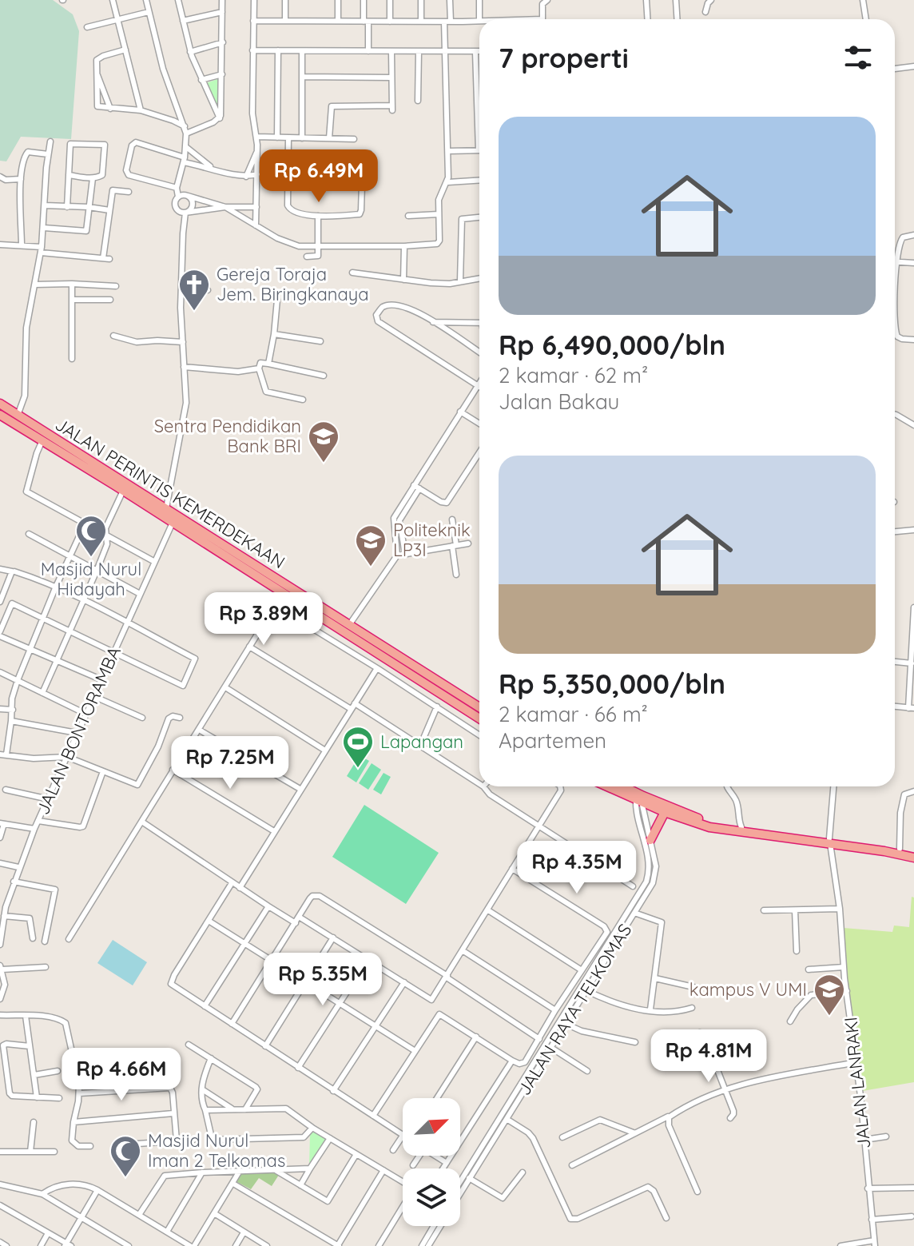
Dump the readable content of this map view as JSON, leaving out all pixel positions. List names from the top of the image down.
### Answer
{
  "streets": {
    "highway": ["JALAN PERINTIS KEMERDEKAAN"],
    "street": ["JALAN BONTORAMBA", "JALAN RAYA TELKOMAS", "JALAN LANRAKI"]
  },
  "crossings": [
    ["JALAN PERINTIS KEMERDEKAAN", "JALAN BONTORAMBA"]
  ],
  "places": {
    "church": ["Gereja Toraja Jem. Biringkanaya"],
    "school or university": ["Sentra Pendidikan Bank BRI", "Politeknik LP3I", "kampus V UMI"],
    "mosque": ["Masjid Nurul Hidayah", "Masjid Nurul Iman 2 Telkomas"],
    "sports": ["Lapangan"]
  },
  "north": "top right",
  "page": {
    "heading": "7 properti",
    "list": [
      {
        "name": "Rp 6,490,000/bln",
        "note": "2 kamar · 62 m² · Jalan Bakau"
      },
      {
        "name": "Rp 5,350,000/bln",
        "note": "2 kamar · 66 m² · Apartemen"
      }
    ],
    "price": [
      "Rp 6.49M",
      "Rp 3.89M",
      "Rp 7.25M",
      "Rp 4.35M",
      "Rp 5.35M",
      "Rp 4.81M",
      "Rp 4.66M"
    ]
  }
}
